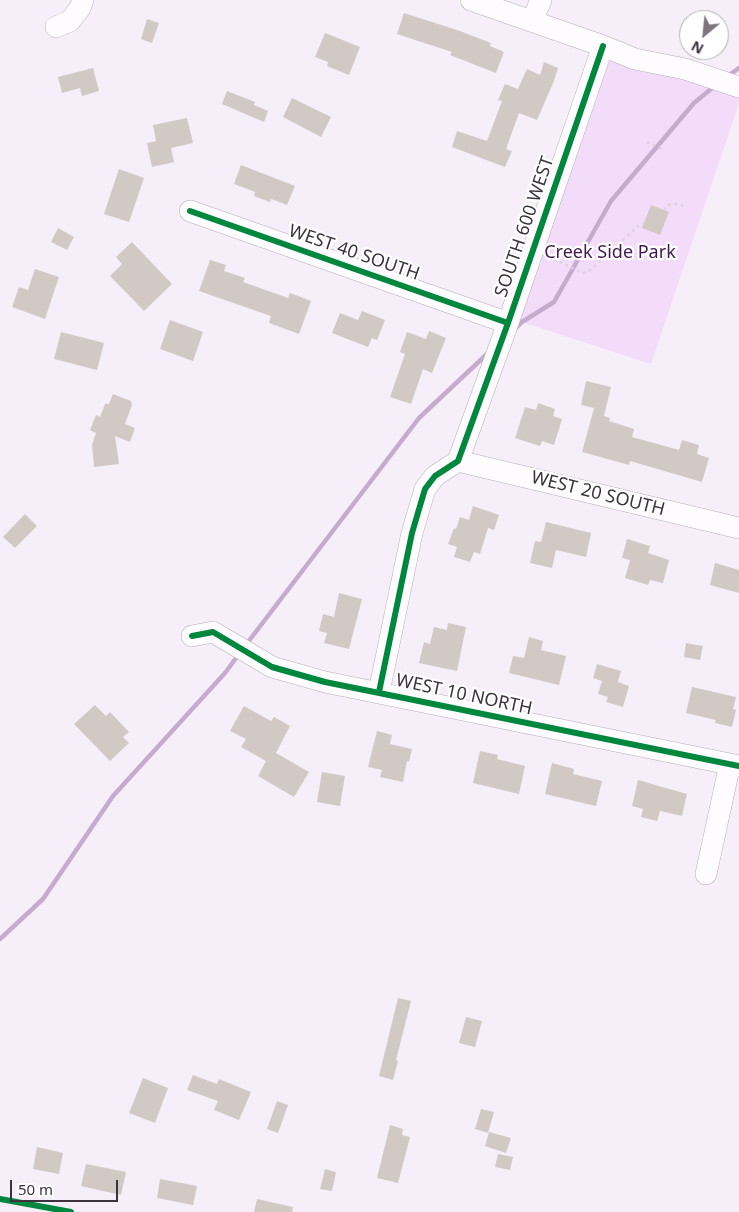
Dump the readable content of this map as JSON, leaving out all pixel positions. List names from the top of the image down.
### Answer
{
  "streets": {
    "street": [
      "SOUTH 600 WEST",
      "WEST 40 SOUTH",
      "WEST 20 SOUTH",
      "WEST 10 NORTH"
    ]
  },
  "crossings": [
    ["SOUTH 600 WEST", "WEST 40 SOUTH"],
    ["SOUTH 600 WEST", "WEST 20 SOUTH"]
  ],
  "parks": ["Creek Side Park"],
  "scale_bar": "50 m",
  "north": "bottom left"
}
